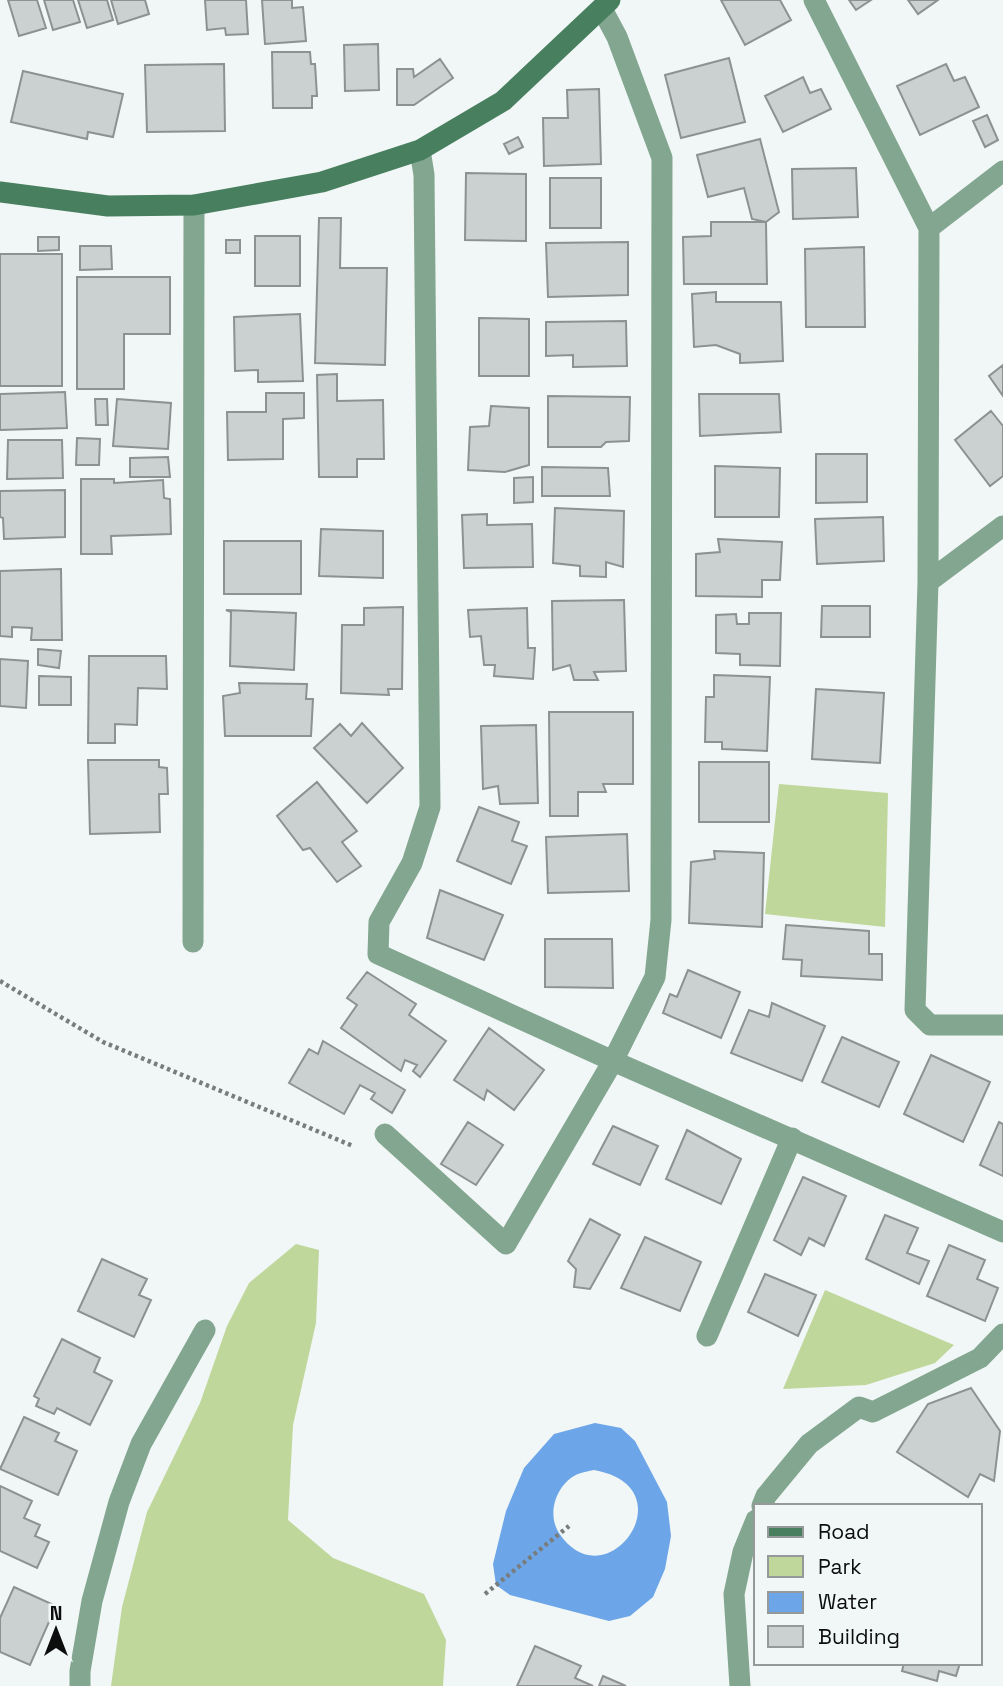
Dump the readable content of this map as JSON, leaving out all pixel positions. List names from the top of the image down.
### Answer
{
  "legend": [
    "Road",
    "Park",
    "Water",
    "Building"
  ],
  "north": "top"
}
